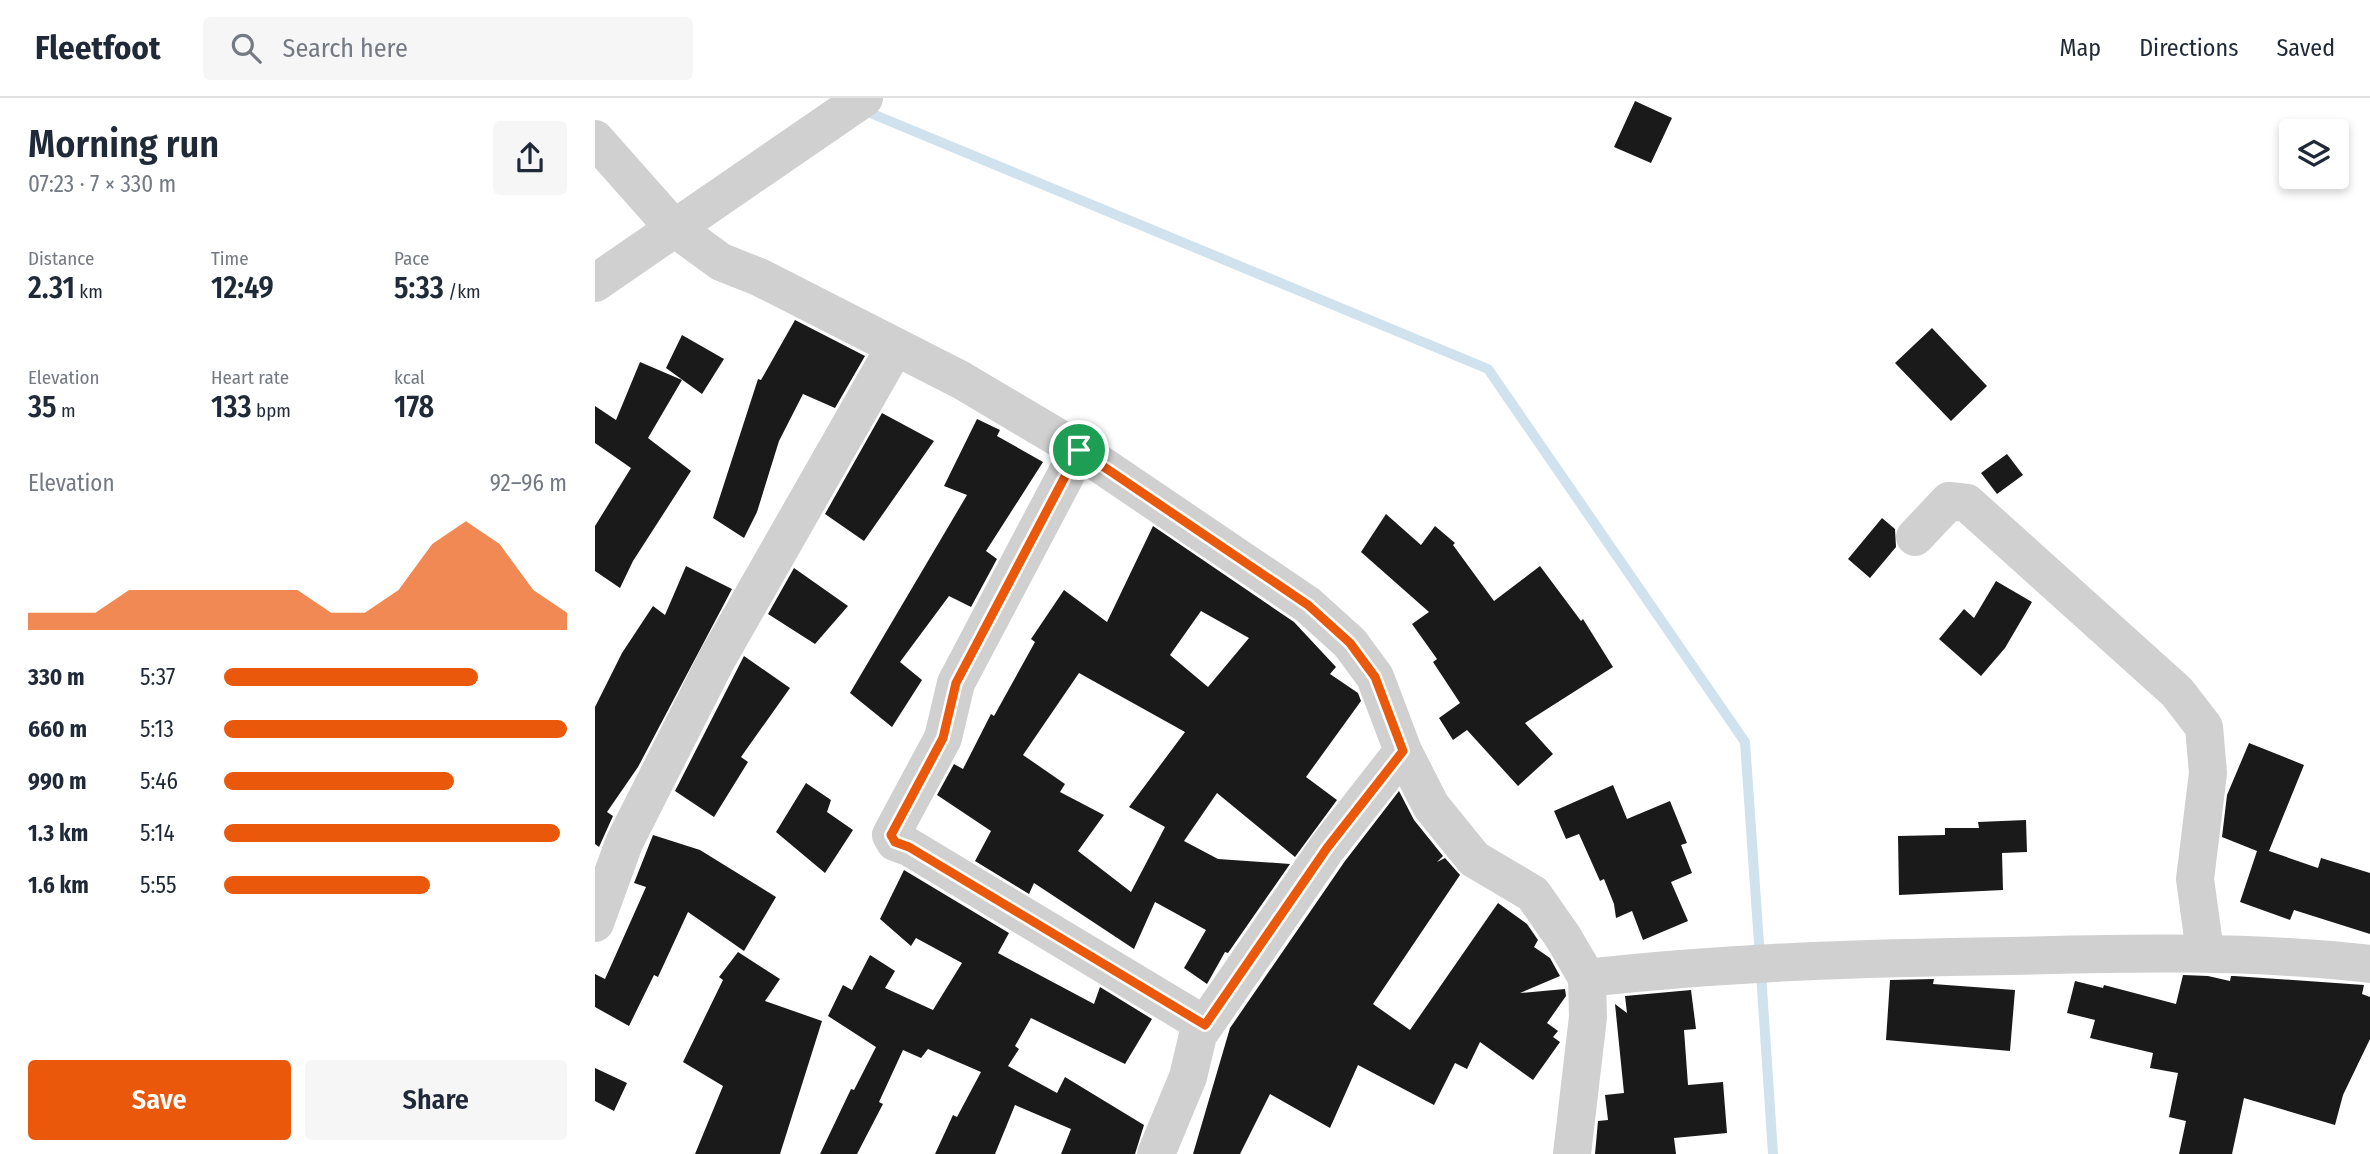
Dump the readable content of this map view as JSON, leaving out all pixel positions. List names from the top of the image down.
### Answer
{
  "page": {
    "header": "Fleetfoot",
    "search": "Search here",
    "nav": ["Map", "Directions", "Saved"],
    "heading": ["Morning run", "07:23 · 7 × 330 m"],
    "stats": [
      ["Distance", "2.31 km"],
      ["Time", "12:49"],
      ["Pace", "5:33 /km"],
      ["Elevation", "35 m"],
      ["Heart rate", "133 bpm"],
      ["kcal", "178"]
    ],
    "chart": ["Elevation", "92–96 m"],
    "list": [
      {
        "name": "330 m",
        "note": "5:37"
      },
      {
        "name": "660 m",
        "note": "5:13"
      },
      {
        "name": "990 m",
        "note": "5:46"
      },
      {
        "name": "1.3 km",
        "note": "5:14"
      },
      {
        "name": "1.6 km",
        "note": "5:55"
      }
    ],
    "buttons": ["Save", "Share"]
  }
}
